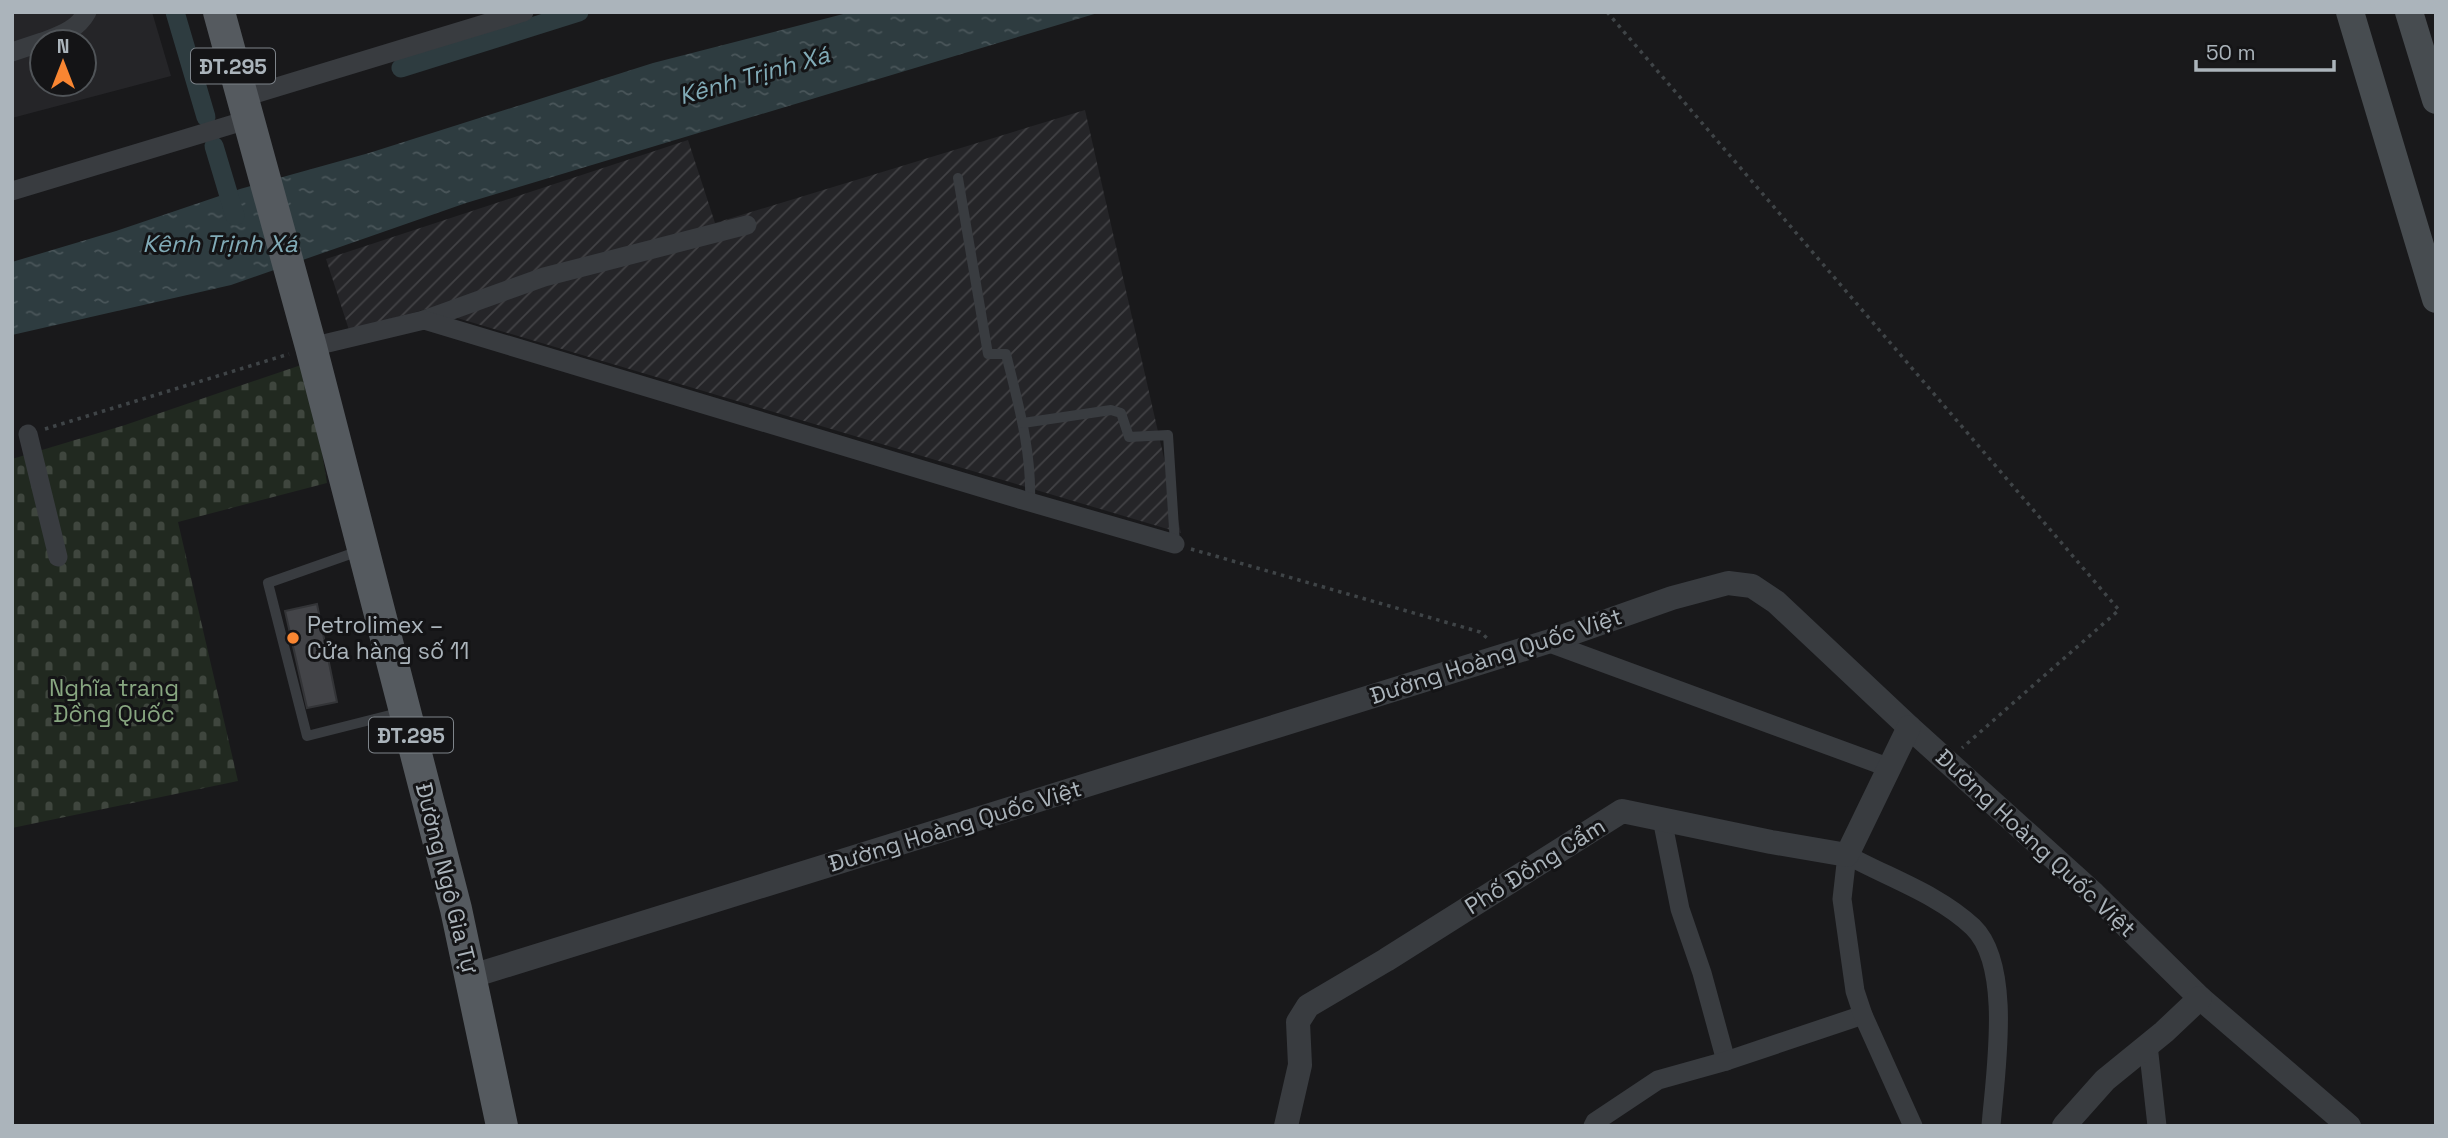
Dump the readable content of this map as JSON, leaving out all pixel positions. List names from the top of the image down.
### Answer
{
  "streets": {
    "main road": ["ĐT.295", "Đường Ngô Gia Tự"],
    "street": ["Đường Hoàng Quốc Việt", "Phố Đồng Cẩm"]
  },
  "crossings": [
    ["ĐT.295", "Đường Ngô Gia Tự"],
    ["Đường Hoàng Quốc Việt", "Đường Ngô Gia Tự"]
  ],
  "water": ["Kênh Trịnh Xá"],
  "parks": ["Nghĩa trang Đồng Quốc"],
  "places": ["Petrolimex – Cửa hàng số 11"],
  "scale_bar": "50 m",
  "north": "top"
}
